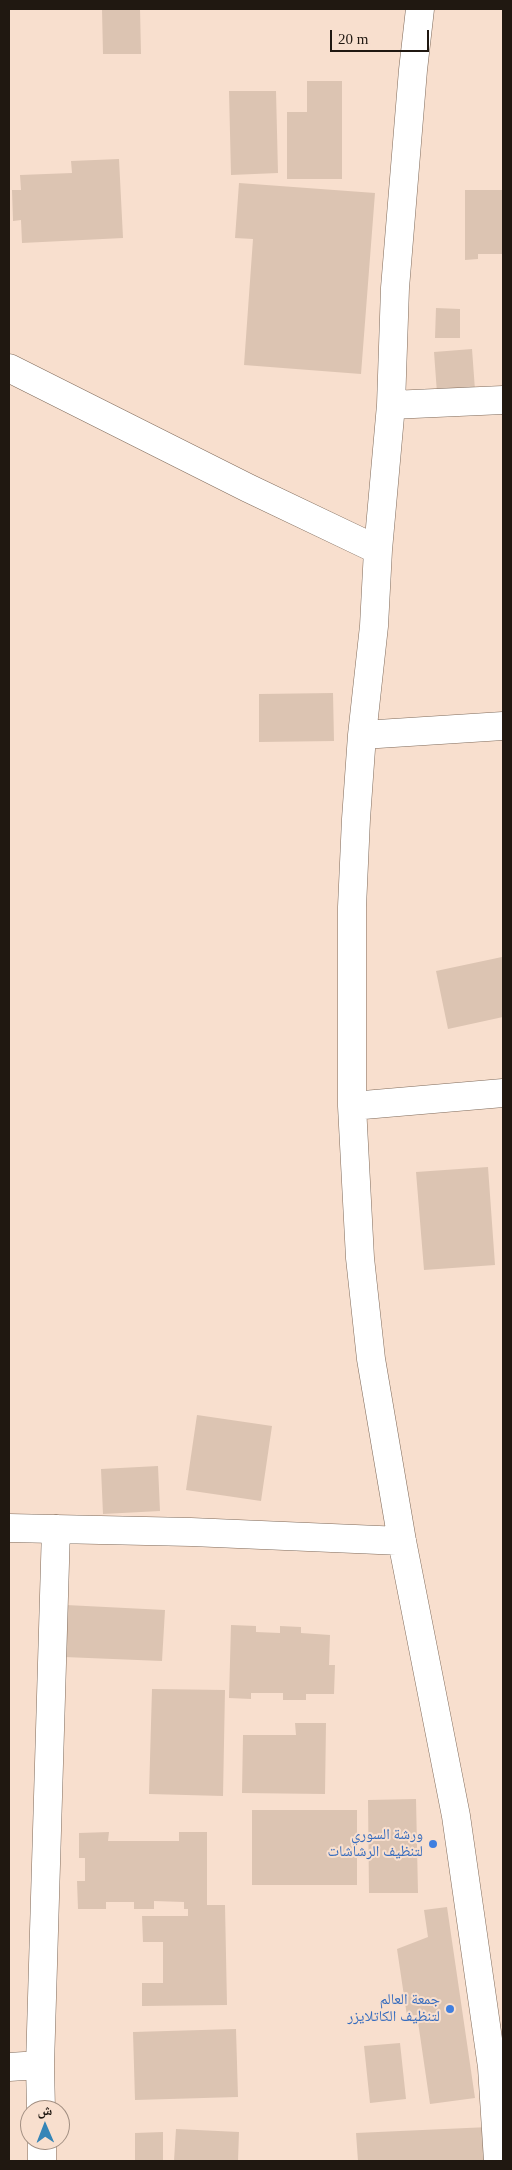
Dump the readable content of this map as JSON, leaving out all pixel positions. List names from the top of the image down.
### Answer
{
  "places": ["ورشة السوري لتنظيف الرشاشات", "جمعة العالم لتنظيف الكاتلايزر"],
  "scale_bar": "20 m",
  "north": "top"
}
